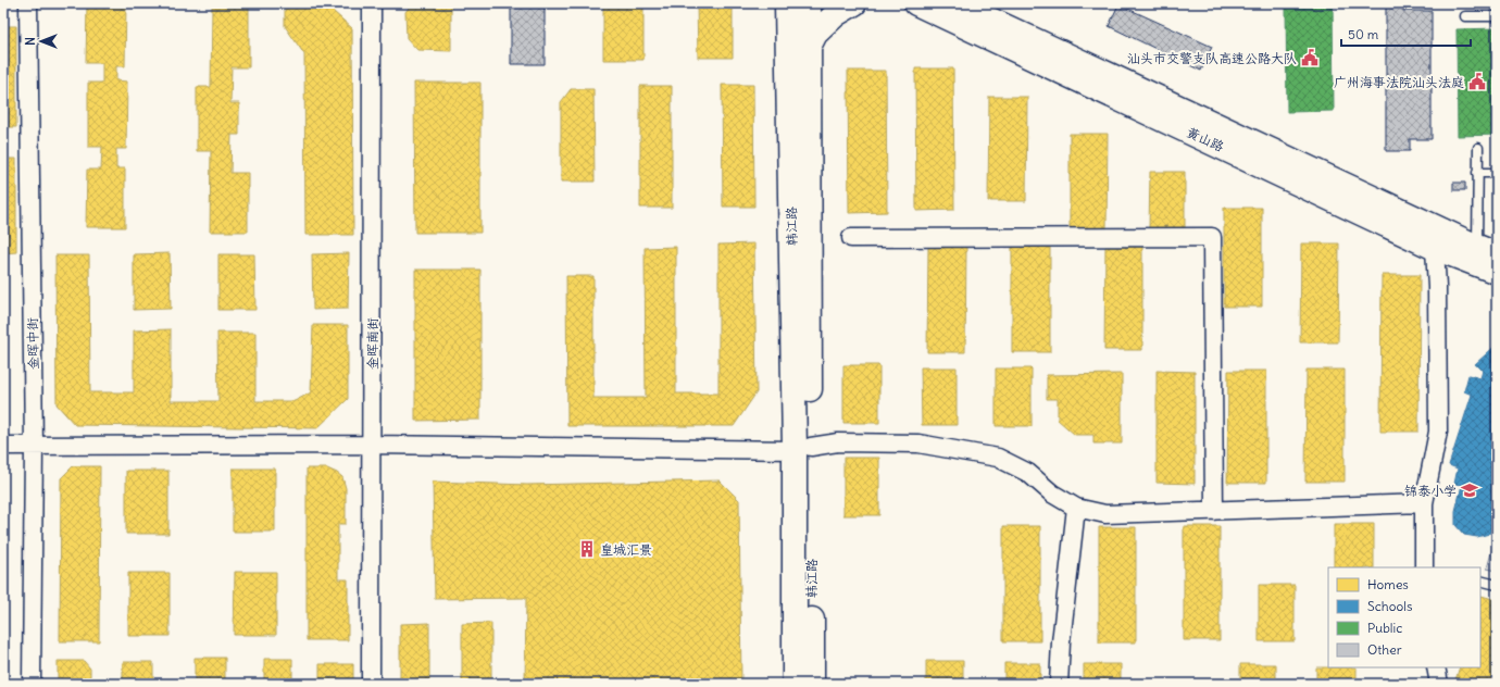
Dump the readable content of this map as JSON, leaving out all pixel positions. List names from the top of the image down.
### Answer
{
  "streets": {
    "street": [
      "黄山路",
      "韩江路",
      "金晖中街",
      "金晖南街"
    ]
  },
  "places": {
    "public building": ["汕头市交警支队高速公路大队", "广州海事法院汕头法庭"],
    "school or university": ["锦泰小学"],
    "building": ["皇城汇景"]
  },
  "legend": [
    "Homes",
    "Schools",
    "Public",
    "Other"
  ],
  "scale_bar": "50 m",
  "north": "left"
}
